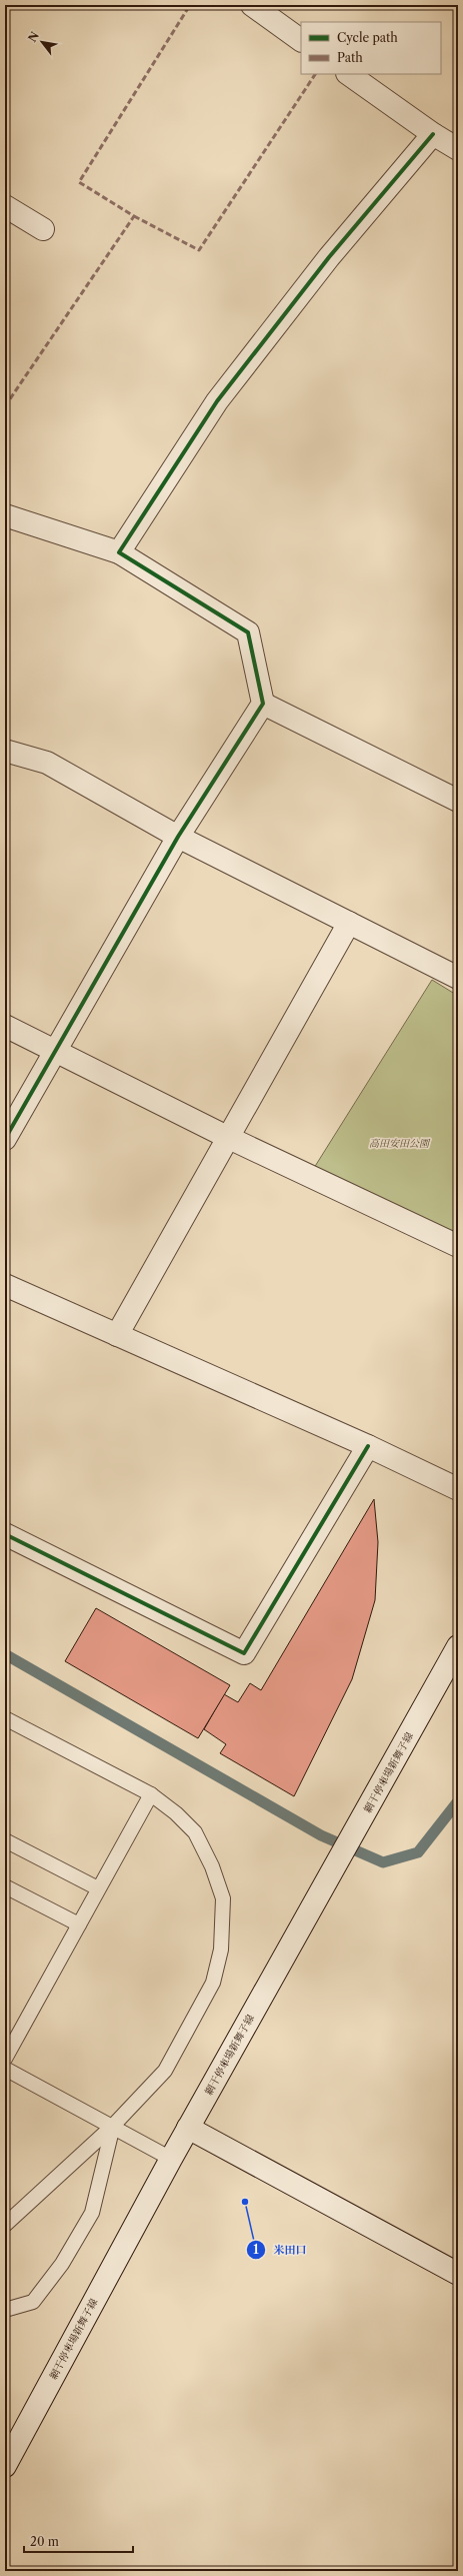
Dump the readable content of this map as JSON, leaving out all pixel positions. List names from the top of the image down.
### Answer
{
  "streets": {
    "street": ["網干停車場新舞子線"]
  },
  "parks": ["高田安田公園"],
  "places": ["米田口"],
  "legend": ["Cycle path", "Path"],
  "scale_bar": "20 m",
  "north": "top left"
}
